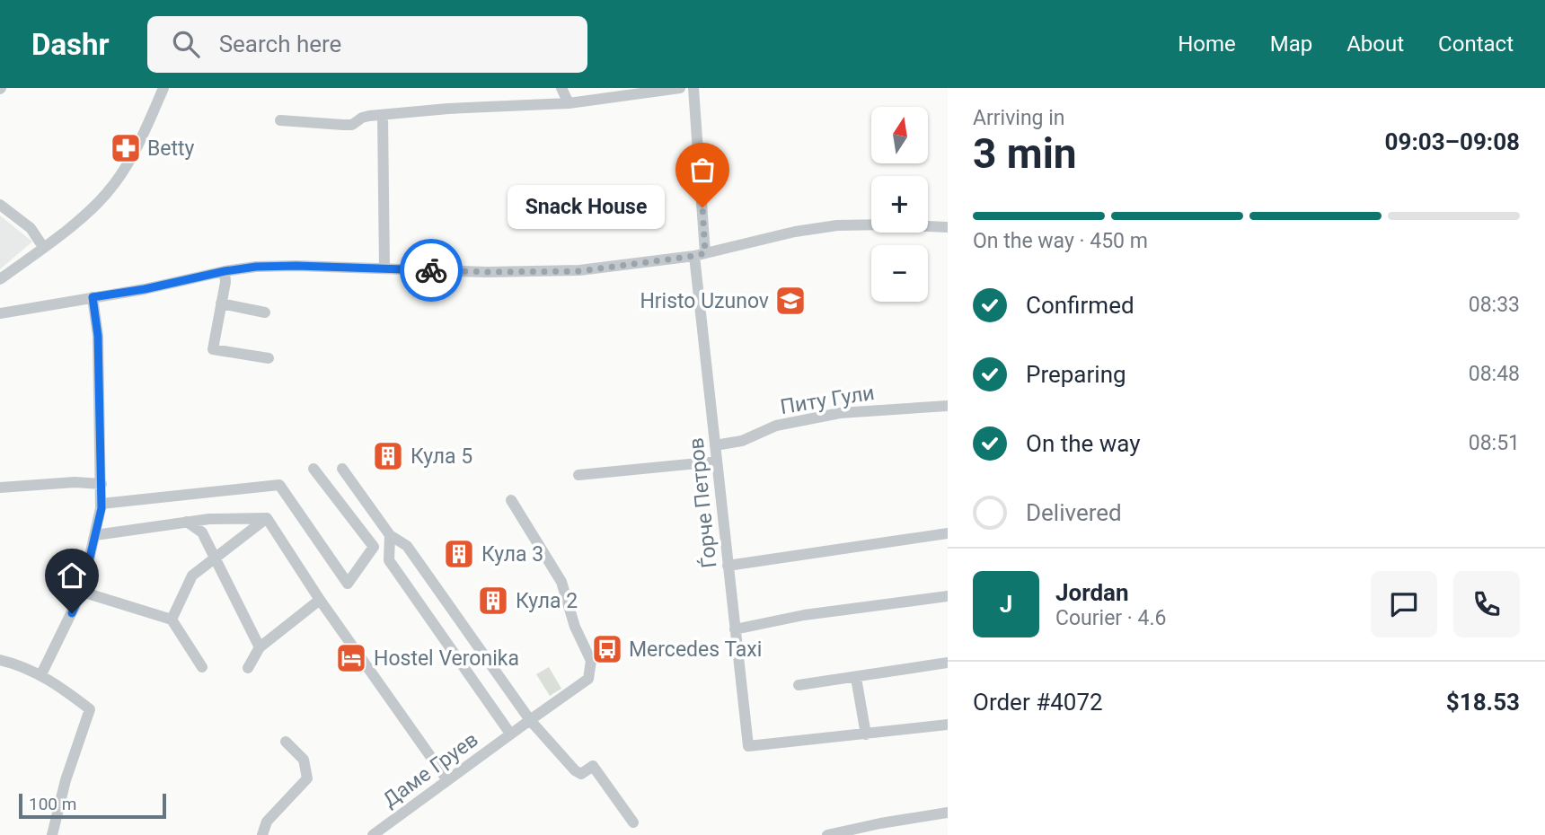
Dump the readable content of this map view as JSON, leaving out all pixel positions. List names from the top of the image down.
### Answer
{
  "streets": {
    "street": ["Питу Гули", "Ѓорче Петров", "Даме Груев"]
  },
  "crossings": [
    ["Питу Гули", "Ѓорче Петров"]
  ],
  "places": {
    "pharmacy": ["Betty"],
    "other": ["Snack House"],
    "school or university": ["Hristo Uzunov"],
    "building": ["Кула 5", "Кула 3", "Кула 2"],
    "bus stop": ["Mercedes Taxi"],
    "hotel": ["Hostel Veronika"]
  },
  "scale_bar": "100 m",
  "north": "top",
  "page": {
    "header": "Dashr",
    "search": "Search here",
    "nav": [
      "Home",
      "Map",
      "About",
      "Contact"
    ],
    "heading": ["3 min", "Arriving in", "09:03–09:08"],
    "panel": [
      "Jordan",
      "Courier · 4.6",
      "Order #4072",
      "$18.53"
    ],
    "map_buttons": ["+", "−"],
    "bubble": "Snack House",
    "bar": "On the way · 450 m",
    "list": [
      ["Confirmed", "08:33"],
      ["Preparing", "08:48"],
      ["On the way", "08:51"],
      "Delivered"
    ],
    "round": "J",
    "scale": "100 m"
  }
}
